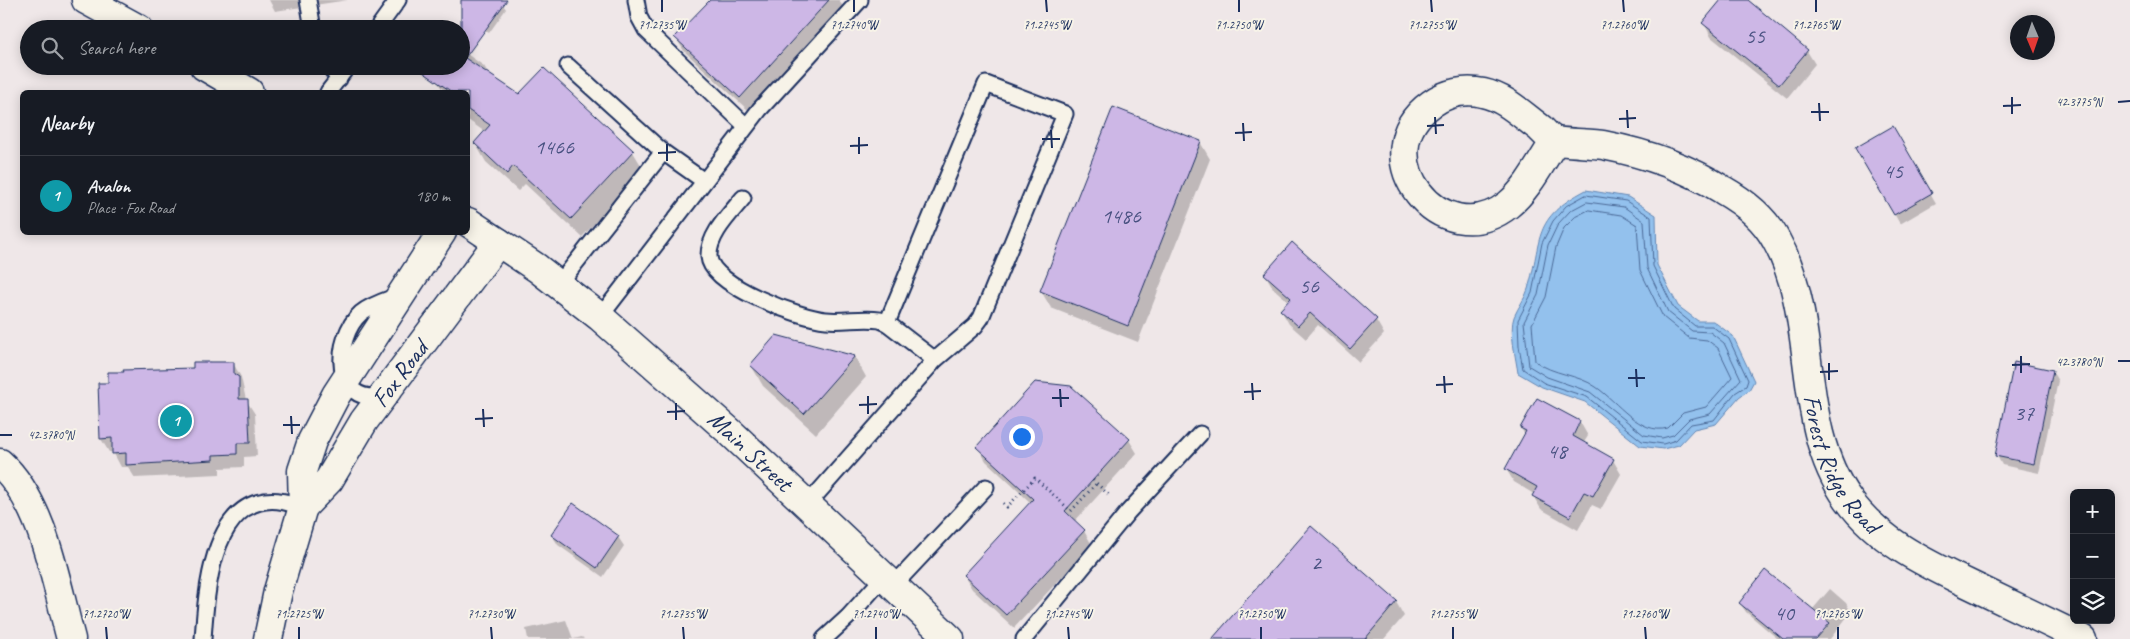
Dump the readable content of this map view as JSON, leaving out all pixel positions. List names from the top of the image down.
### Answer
{
  "streets": {
    "street": ["Fox Road", "Main Street", "Forest Ridge Road"]
  },
  "crossings": [
    ["Fox Road", "Main Street"]
  ],
  "house_numbers": [
    "55",
    "1466",
    "45",
    "1486",
    "56",
    "37",
    "48",
    "2",
    "40"
  ],
  "north": "bottom",
  "page": {
    "search": "Search here",
    "heading": "Nearby",
    "list": [
      {
        "mark": "1",
        "name": "Avalon",
        "note": "Place · Fox Road",
        "value": "180 m"
      }
    ],
    "pins": "1",
    "map_buttons": ["+", "−"]
  },
  "coordinates": [
    "71.2735°W",
    "71.2740°W",
    "71.2745°W",
    "71.2750°W",
    "71.2755°W",
    "71.2760°W",
    "71.2765°W",
    "42.3775°N",
    "42.3780°N",
    "71.2720°W",
    "71.2725°W",
    "71.2730°W"
  ]
}
